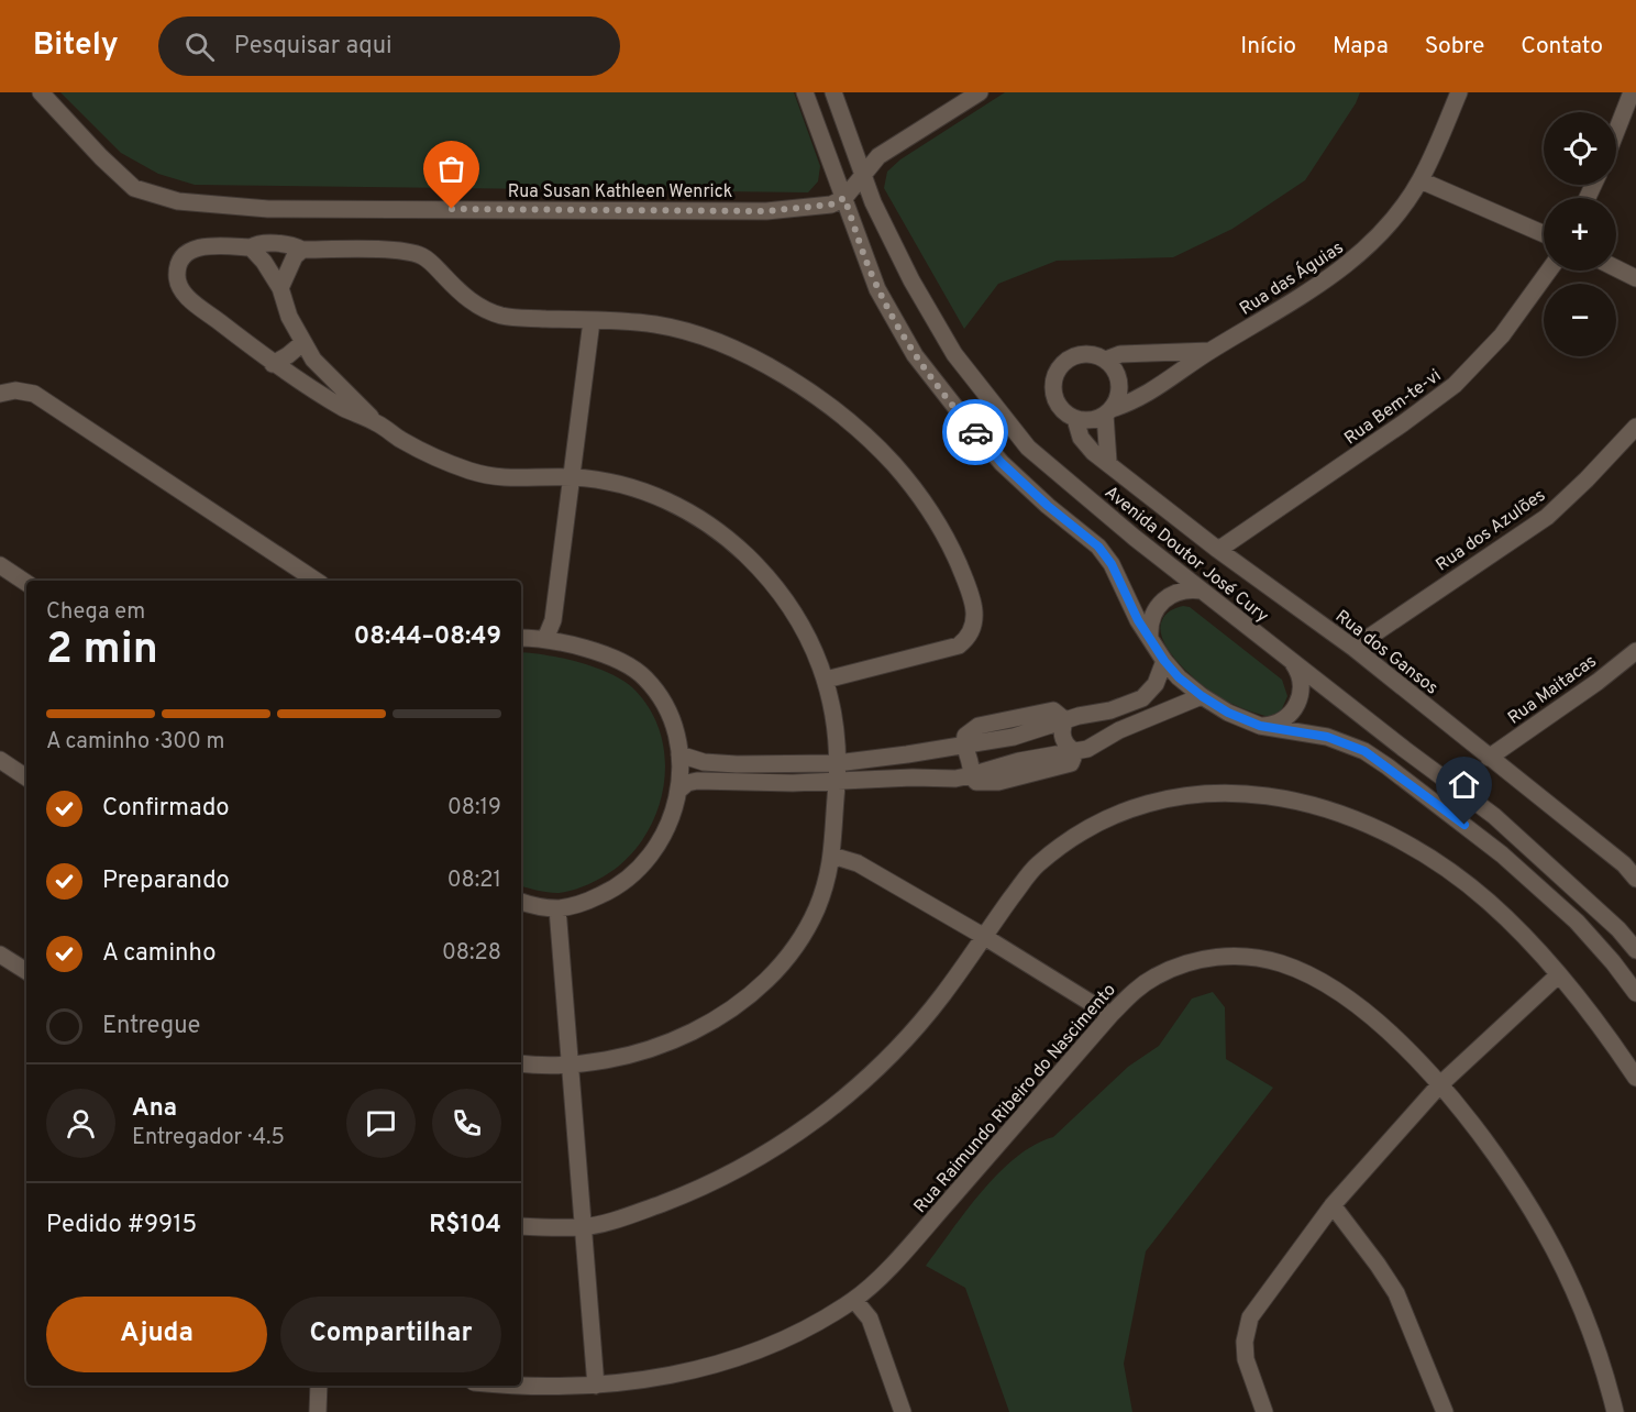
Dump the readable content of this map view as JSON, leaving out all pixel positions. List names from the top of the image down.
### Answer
{
  "streets": {
    "street": [
      "Rua Susan Kathleen Wenrick",
      "Rua das Águias",
      "Rua Bem-te-vi",
      "Rua dos Azulões",
      "Avenida Doutor José Cury",
      "Rua dos Gansos",
      "Rua Maitacas",
      "Rua Raimundo Ribeiro do Nascimento"
    ]
  },
  "crossings": [
    ["Rua das Águias", "Rua dos Gansos"],
    ["Rua Bem-te-vi", "Rua dos Gansos"],
    ["Rua dos Azulões", "Rua dos Gansos"],
    ["Rua dos Gansos", "Rua Maitacas"]
  ],
  "page": {
    "header": "Bitely",
    "search": "Pesquisar aqui",
    "nav": [
      "Início",
      "Mapa",
      "Sobre",
      "Contato"
    ],
    "map_buttons": ["+", "−"],
    "heading": ["2 min", "Chega em", "08:44–08:49"],
    "panel": [
      "Ana",
      "Entregador · 4.5",
      "Pedido #9915",
      "R$104"
    ],
    "bar": "A caminho · 300 m",
    "list": [
      ["Confirmado", "08:19"],
      ["Preparando", "08:21"],
      ["A caminho", "08:28"],
      "Entregue"
    ],
    "buttons": ["Ajuda", "Compartilhar"]
  }
}
